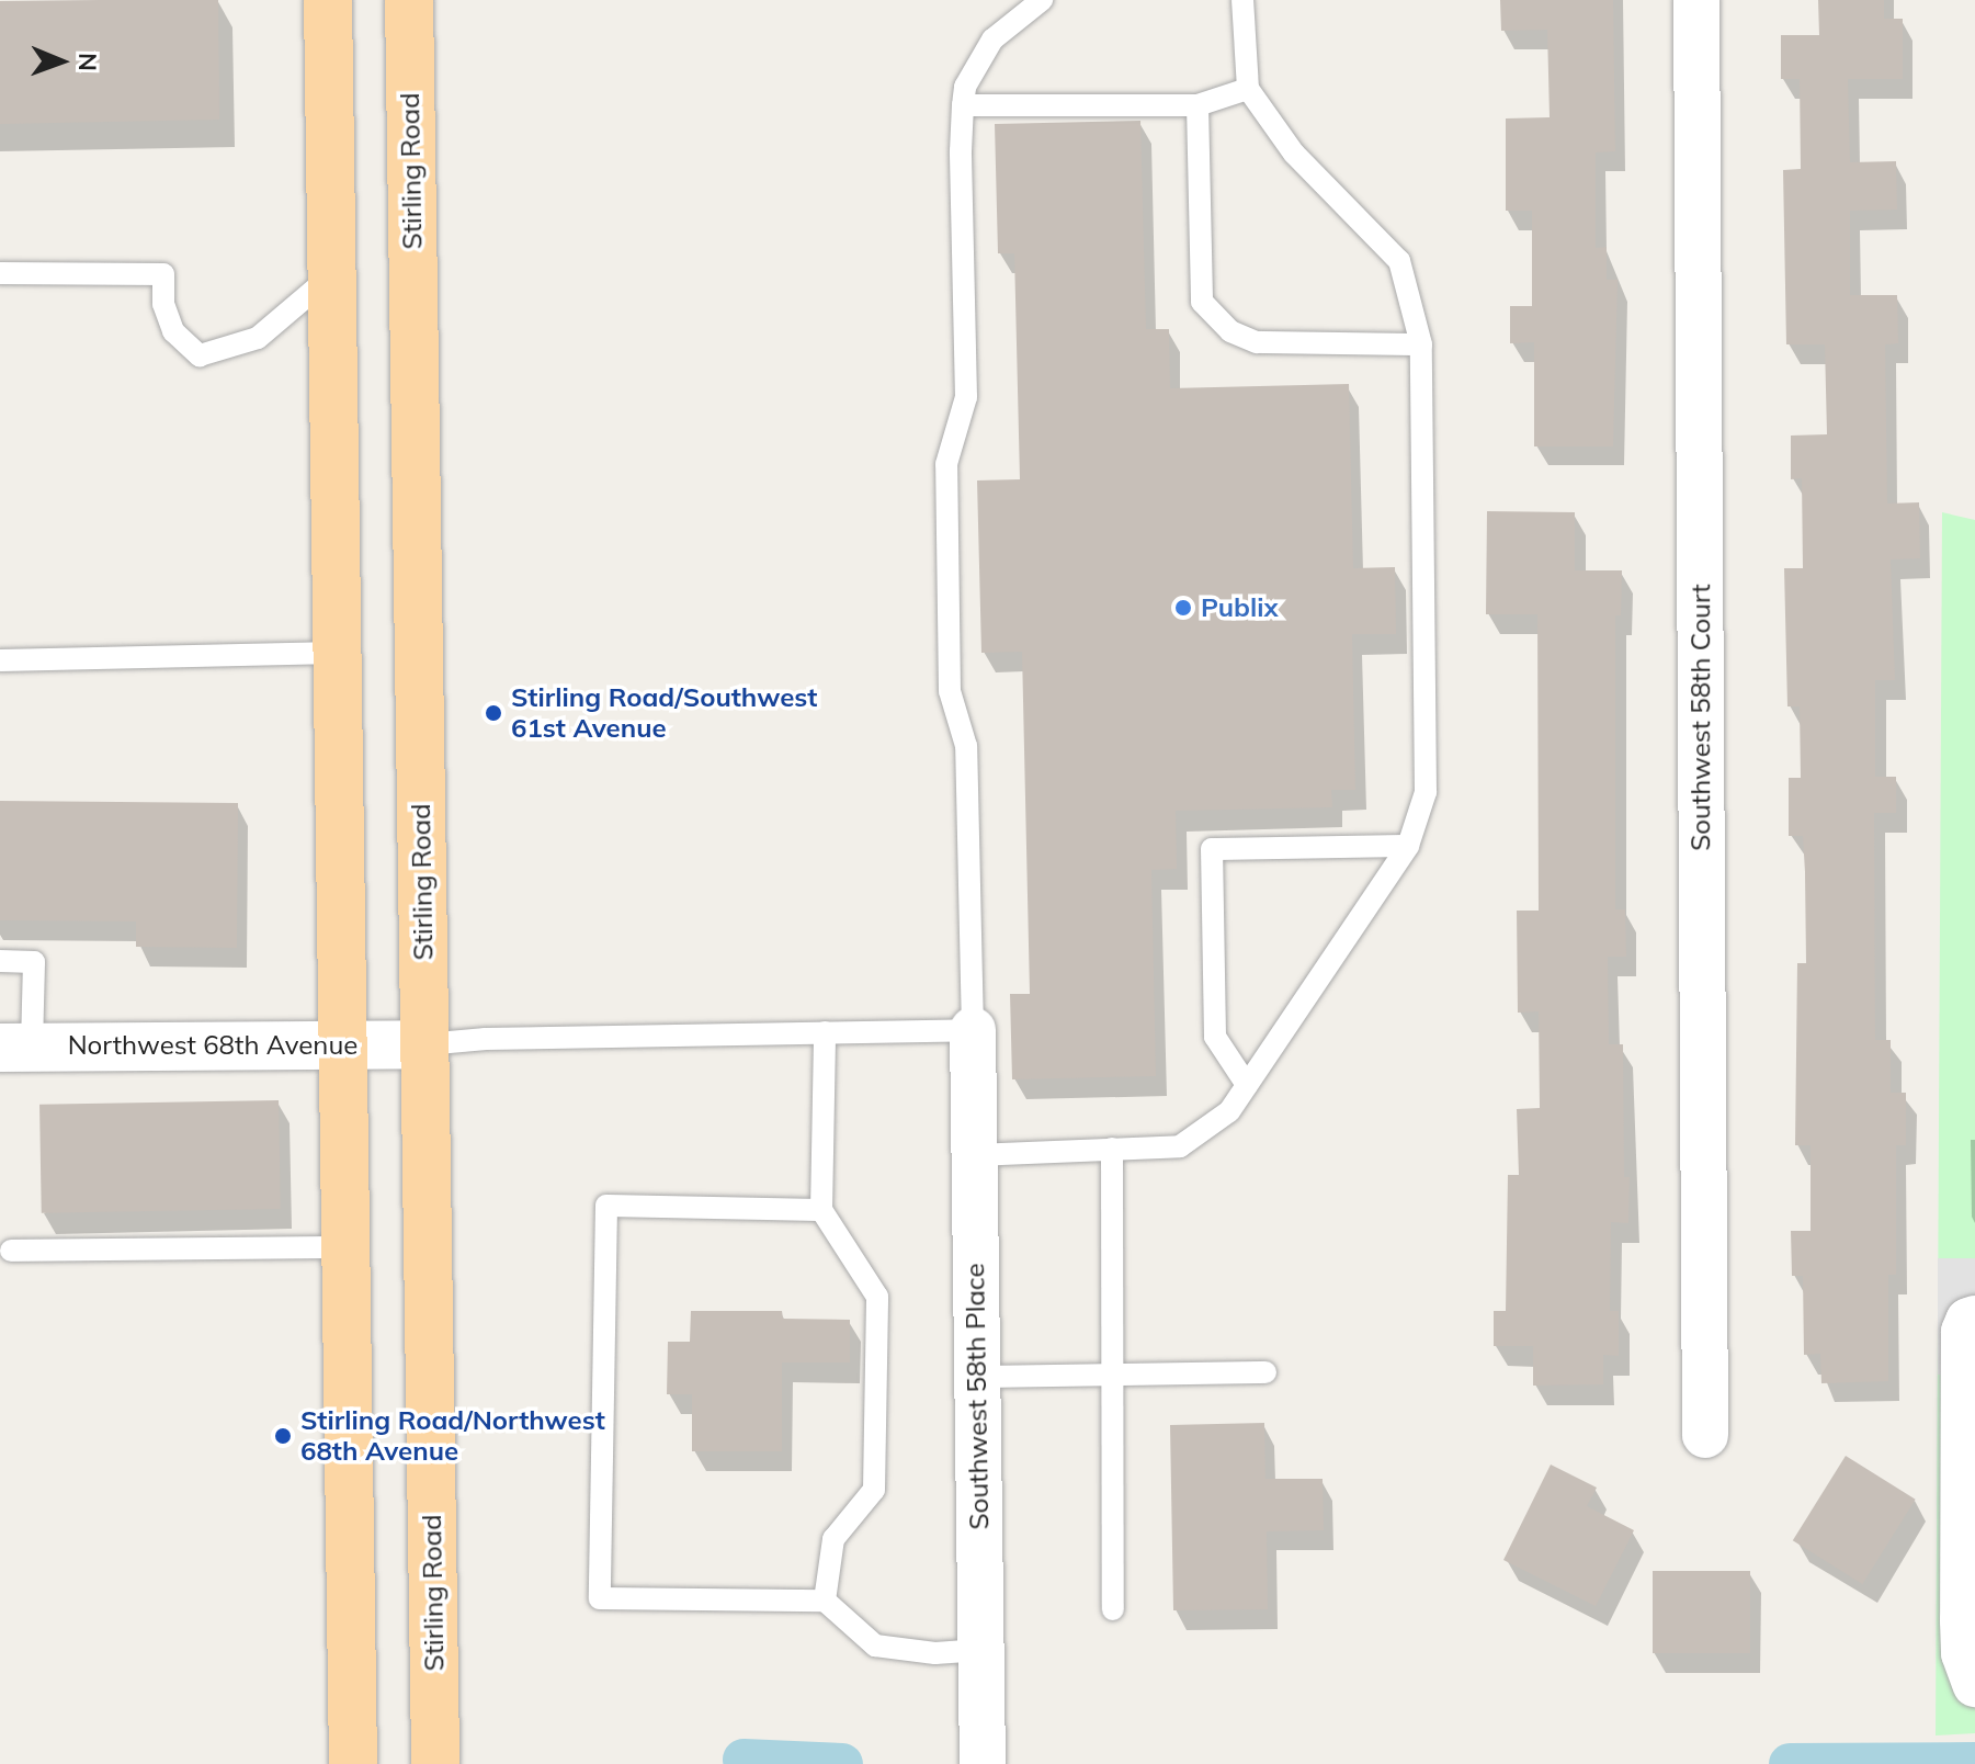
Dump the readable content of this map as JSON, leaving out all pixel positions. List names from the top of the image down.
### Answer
{
  "streets": {
    "main road": ["Stirling Road"],
    "street": ["Southwest 58th Court", "Northwest 68th Avenue", "Southwest 58th Place"]
  },
  "crossings": [
    ["Stirling Road", "Northwest 68th Avenue"]
  ],
  "places": ["Publix", "Stirling Road/Southwest 61st Avenue", "Stirling Road/Northwest 68th Avenue"],
  "north": "right"
}
